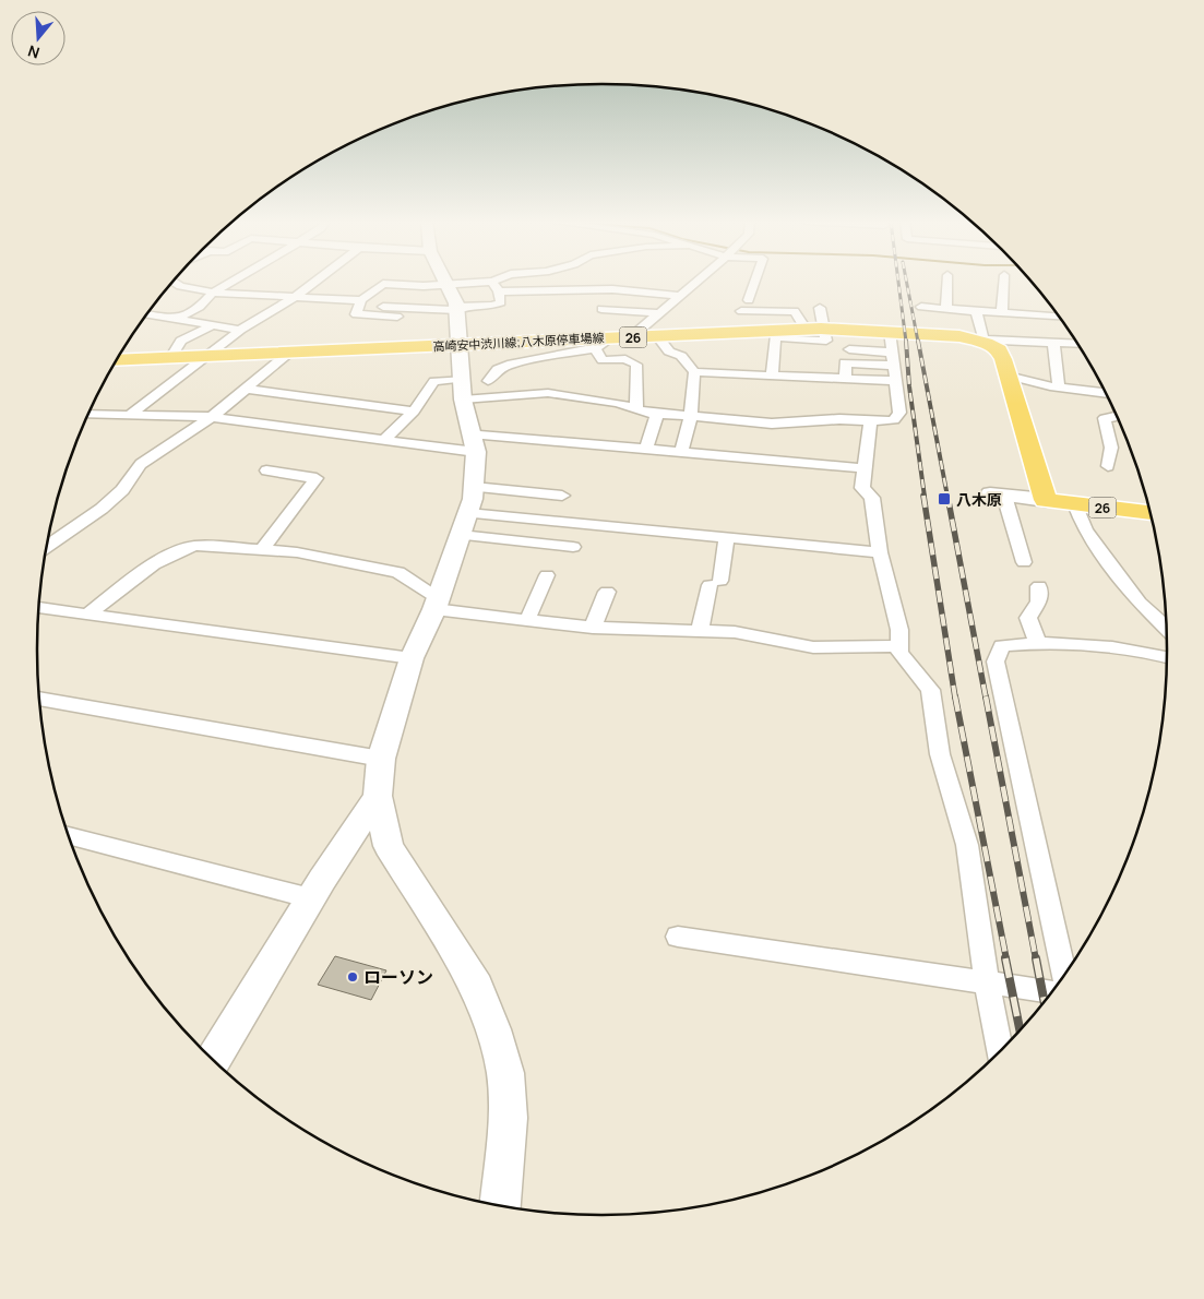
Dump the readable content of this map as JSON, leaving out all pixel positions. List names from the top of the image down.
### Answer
{
  "streets": {
    "main road": ["26", "高崎安中渋川線;八木原停車場線"]
  },
  "crossings": [
    ["26", "高崎安中渋川線;八木原停車場線"]
  ],
  "places": {
    "transit": ["八木原"],
    "other": ["ローソン"]
  },
  "north": "bottom"
}
